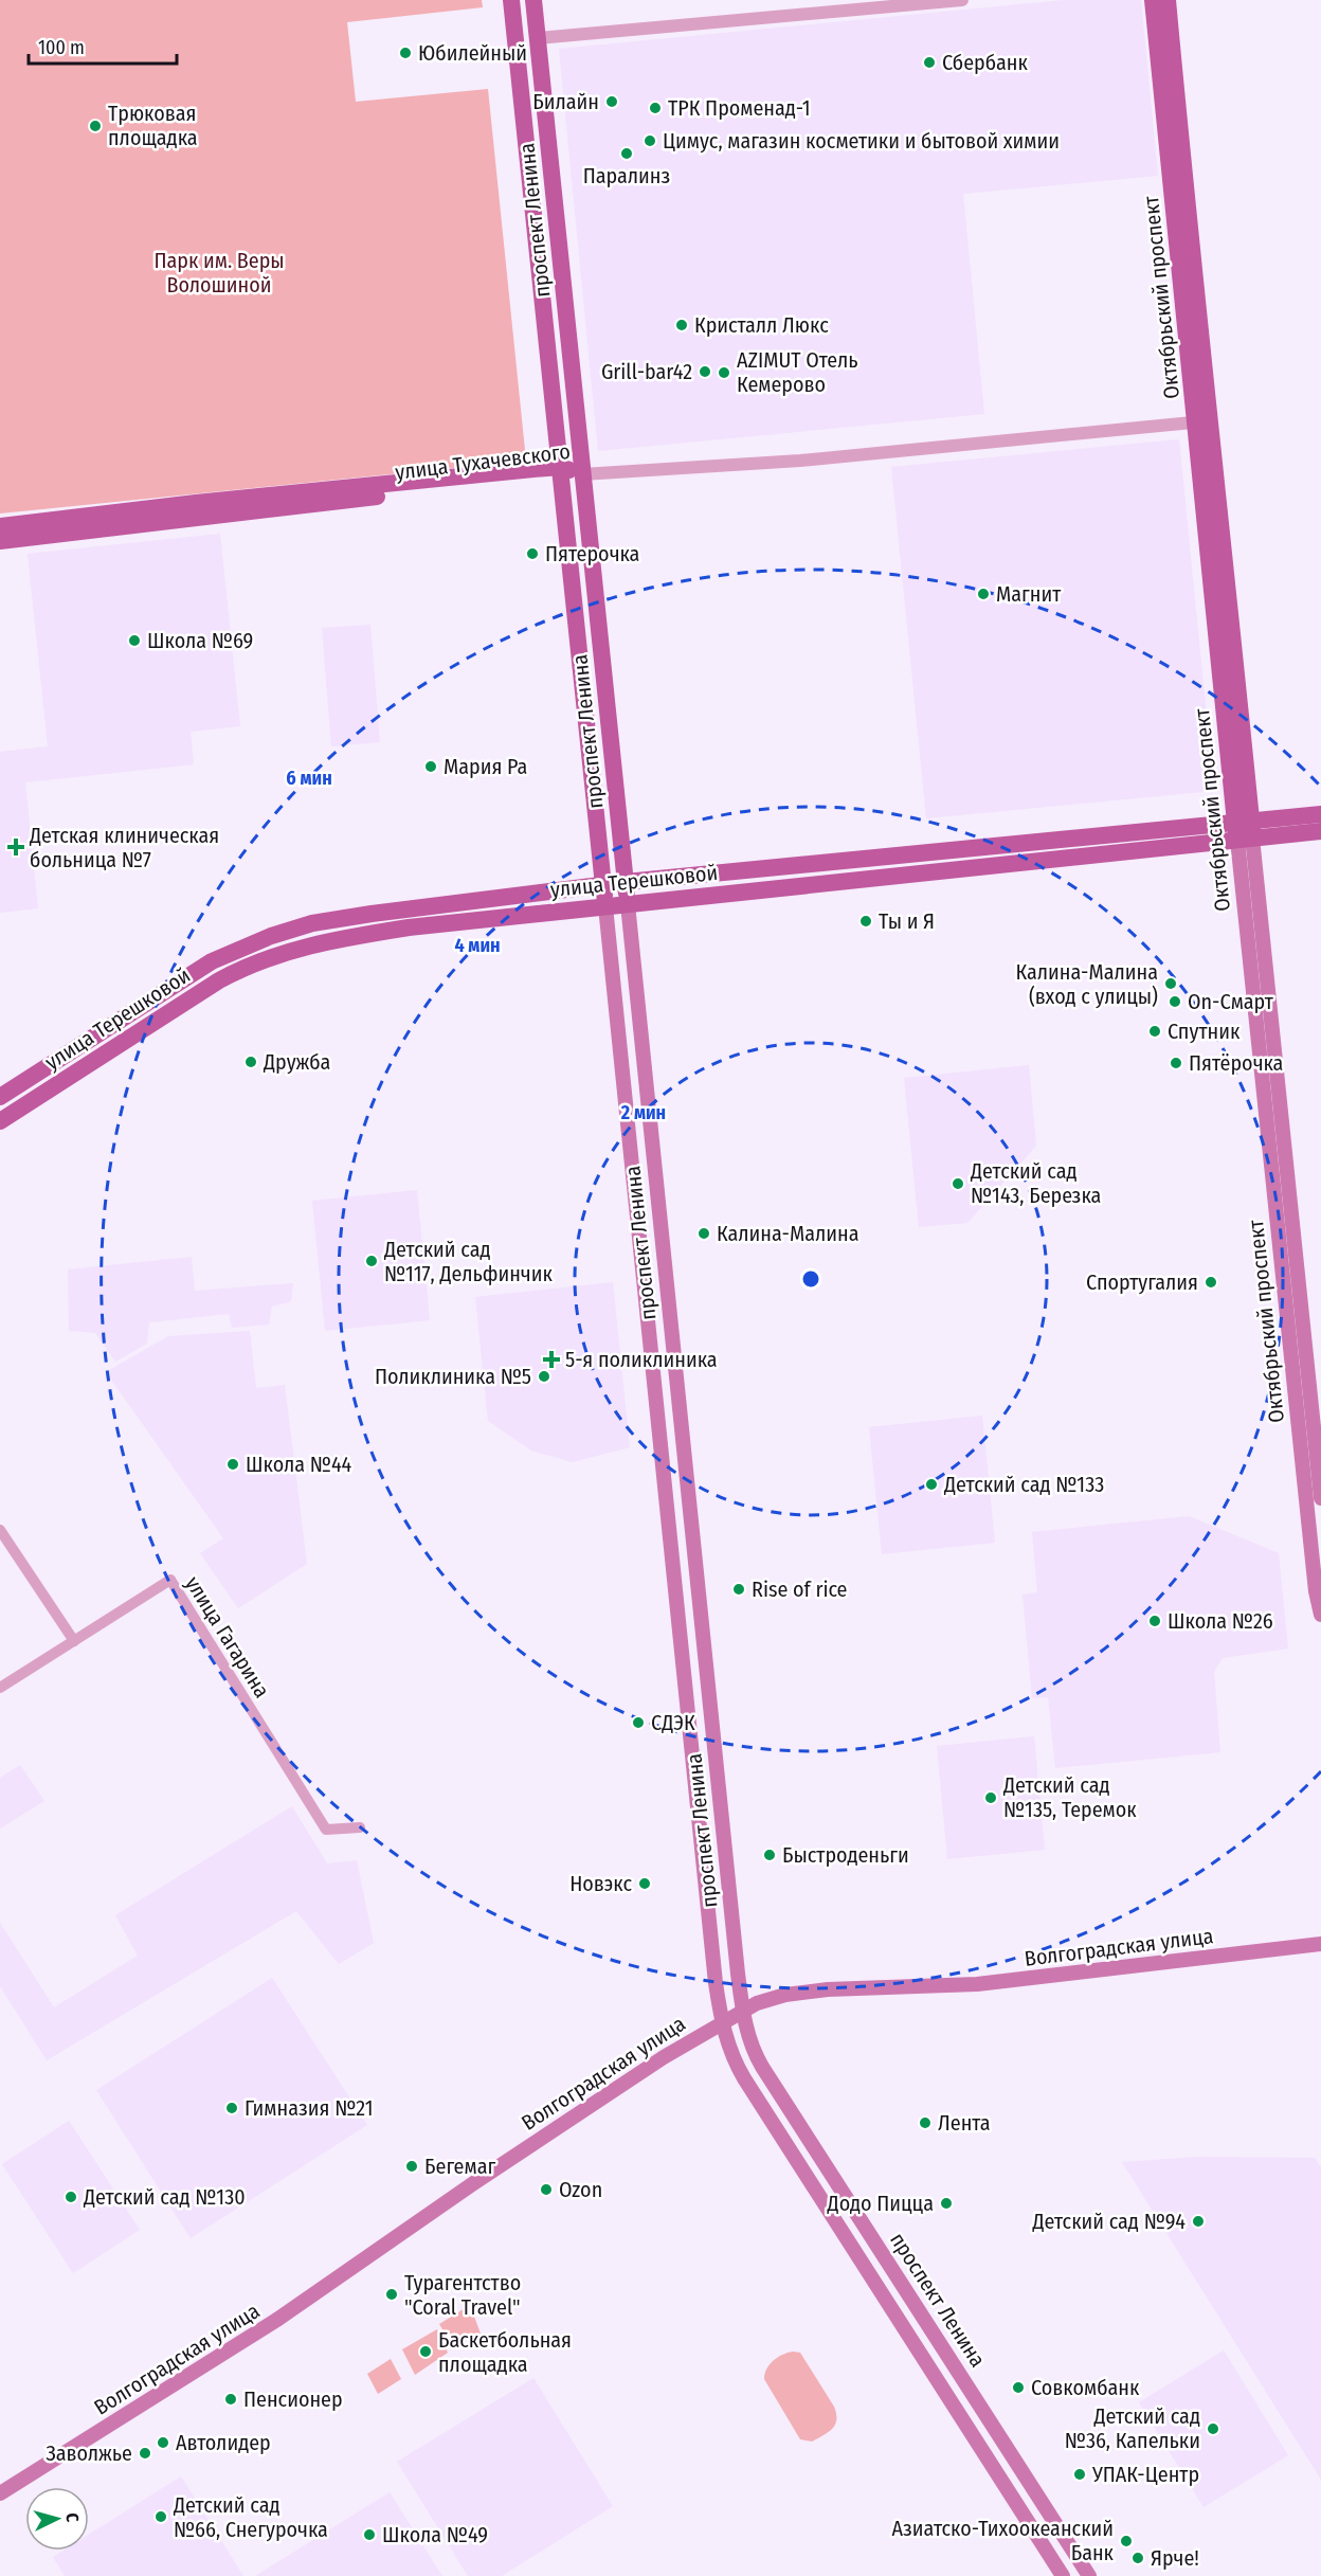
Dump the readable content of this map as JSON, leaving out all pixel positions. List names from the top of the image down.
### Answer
{
  "streets": {
    "main road": [
      "проспект Ленина",
      "Октябрьский проспект",
      "улица Тухачевского",
      "улица Терешковой",
      "Волгоградская улица"
    ],
    "street": ["улица Гагарина"]
  },
  "crossings": [
    ["проспект Ленина", "улица Тухачевского"],
    ["проспект Ленина", "улица Терешковой"],
    ["проспект Ленина", "Волгоградская улица"],
    ["Октябрьский проспект", "улица Терешковой"]
  ],
  "parks": ["Парк им. Веры Волошиной"],
  "places": {
    "other": [
      "Юбилейный",
      "Сбербанк",
      "Билайн",
      "ТРК Променад-1",
      "Трюковая площадка",
      "Цимус, магазин косметики и бытовой химии",
      "Паралинз",
      "Кристалл Люкс",
      "Grill-bar42",
      "AZIMUT Отель Кемерово",
      "Пятерочка",
      "Магнит",
      "Школа №69",
      "Мария Ра",
      "Ты и Я",
      "Калина-Малина (вход с улицы)",
      "On-Смарт",
      "Спутник",
      "Дружба",
      "Пятёрочка",
      "Детский сад №143, Березка",
      "Калина-Малина",
      "Детский сад №117, Дельфинчик",
      "Спортугалия",
      "Поликлиника №5",
      "Школа №44",
      "Детский сад №133",
      "Rise of rice",
      "Школа №26",
      "СДЭК",
      "Детский сад №135, Теремок",
      "Быстроденьги",
      "Новэкс",
      "Гимназия №21",
      "Лента",
      "Бегемаг",
      "Ozon",
      "Детский сад №130",
      "Додо Пицца",
      "Детский сад №94",
      "Турагентство \"Coral Travel\"",
      "Баскетбольная площадка",
      "Совкомбанк",
      "Пенсионер",
      "Детский сад №36, Капельки",
      "Автолидер",
      "Заволжье",
      "УПАК-Центр",
      "Детский сад №66, Снегурочка",
      "Школа №49",
      "Азиатско-Тихоокеанский Банк",
      "Ярче!"
    ],
    "health": ["Детская клиническая больница №7", "5-я поликлиника"]
  },
  "scale_bar": "100 m",
  "north": "right",
  "rings": ["6 мин", "4 мин", "2 мин"]
}
